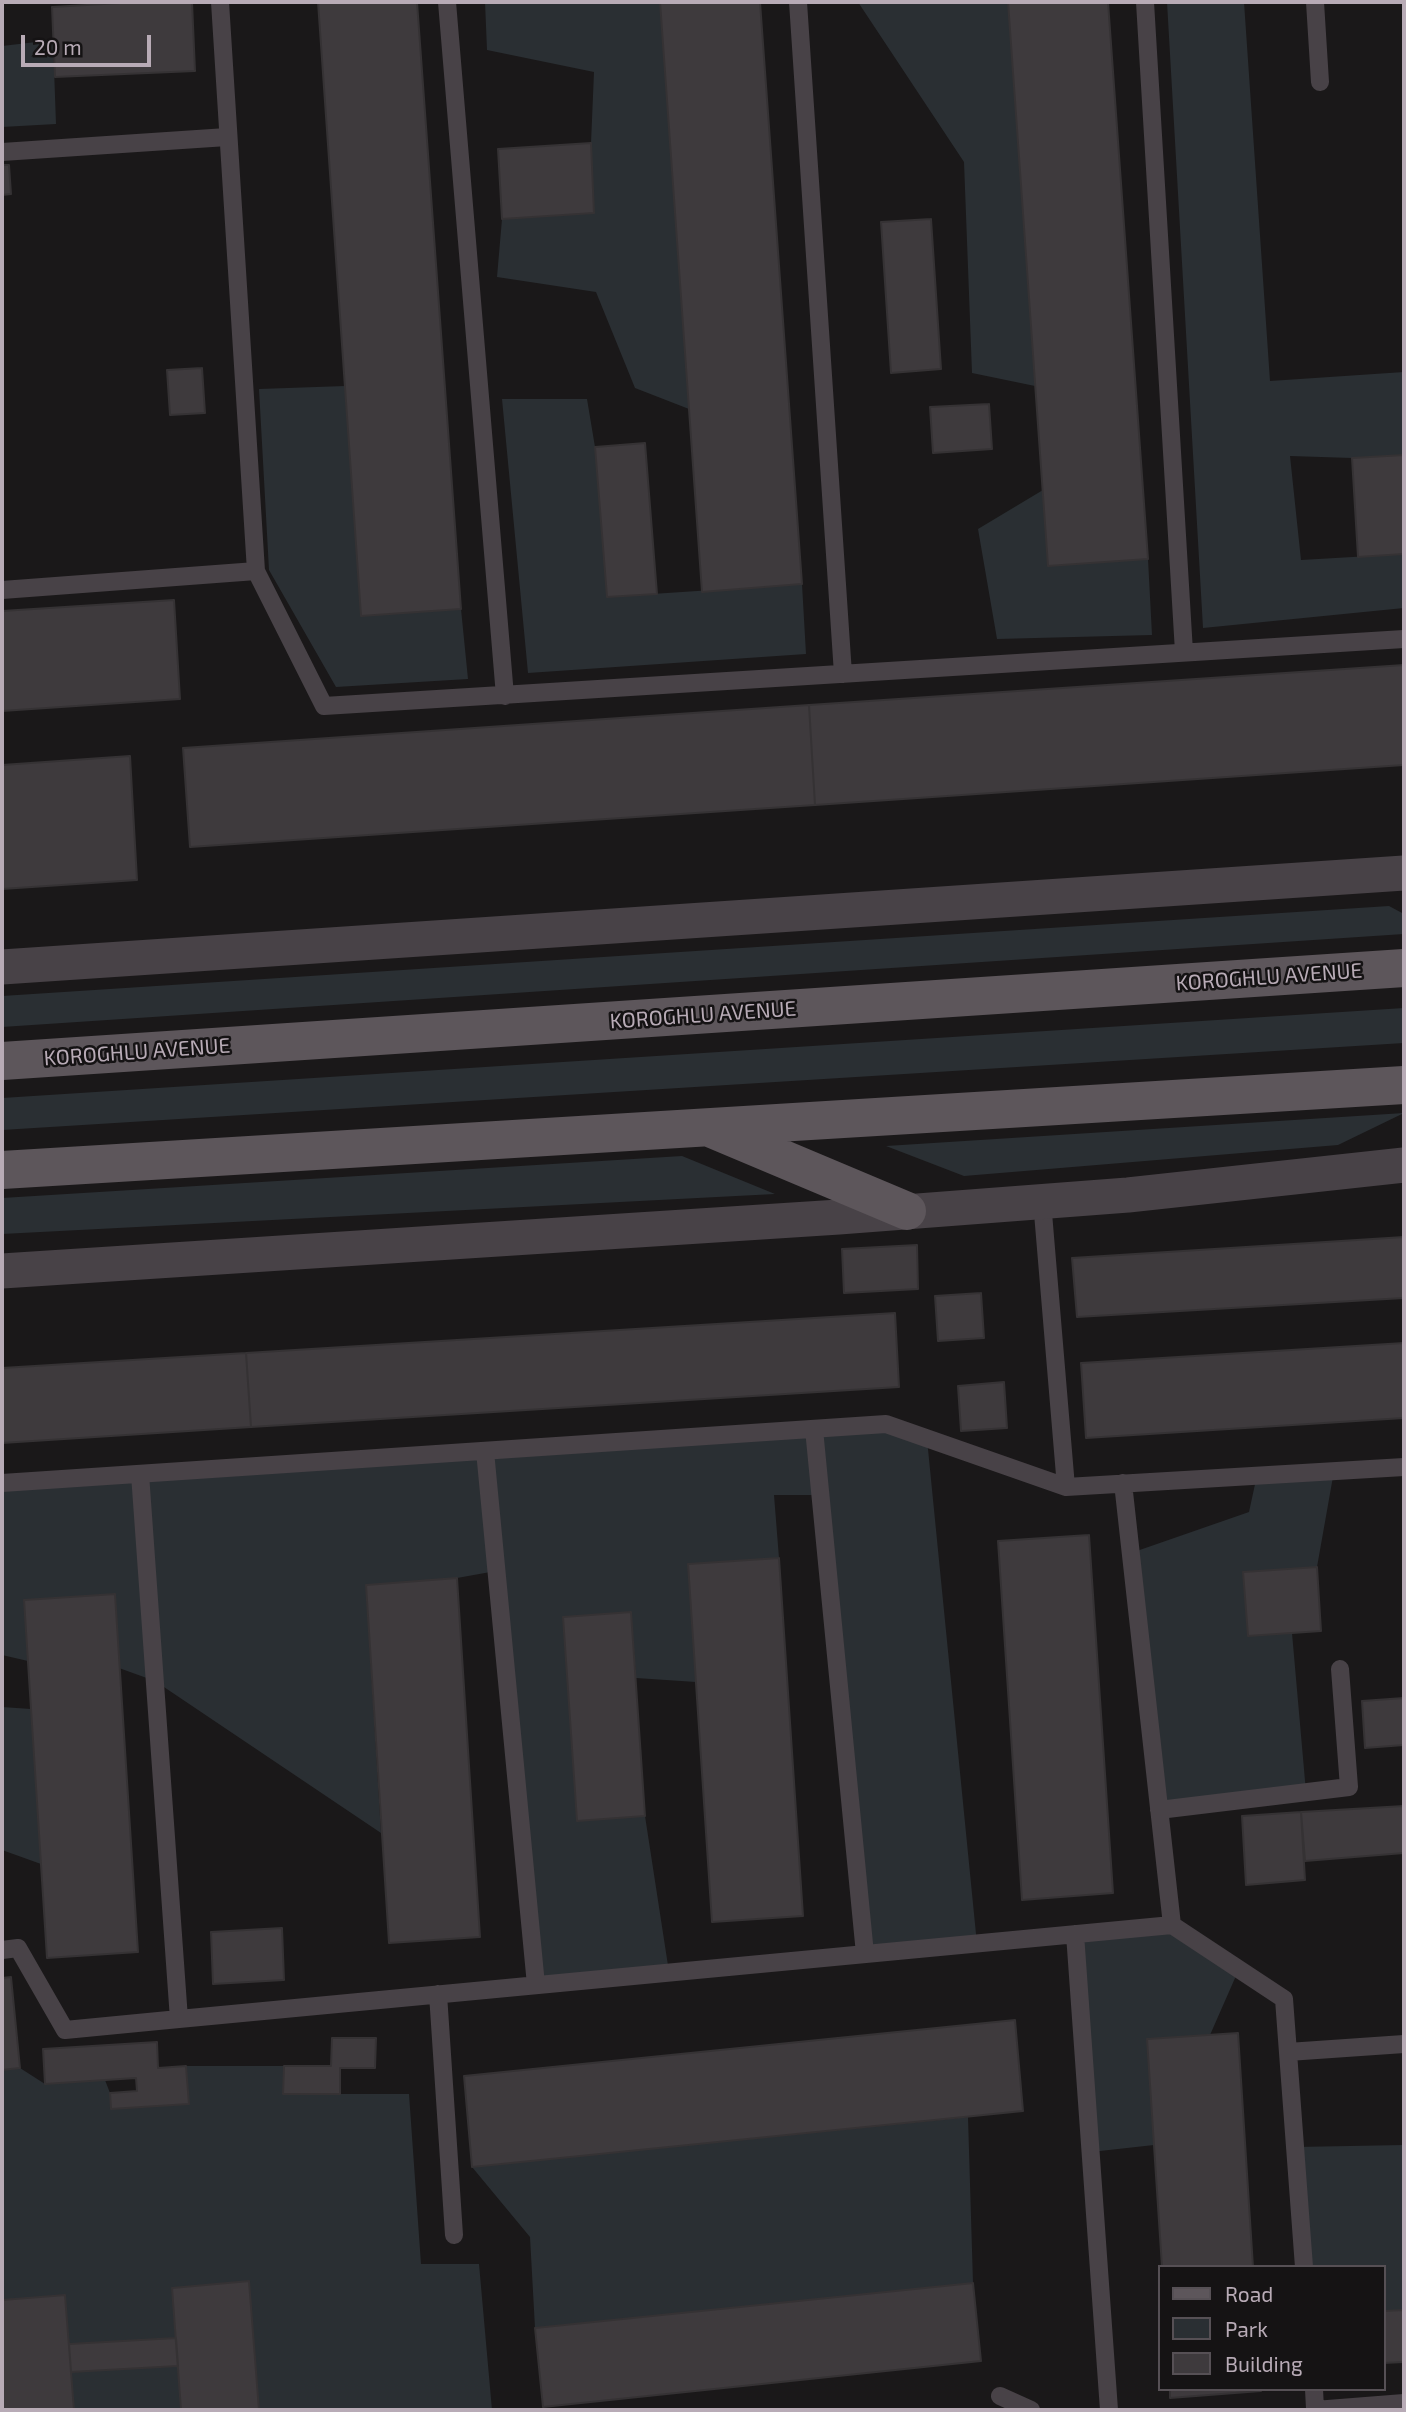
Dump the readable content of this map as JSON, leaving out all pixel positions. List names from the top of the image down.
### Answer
{
  "streets": {
    "main road": ["KOROGHLU AVENUE"]
  },
  "legend": ["Road", "Park", "Building"],
  "scale_bar": "20 m"
}
